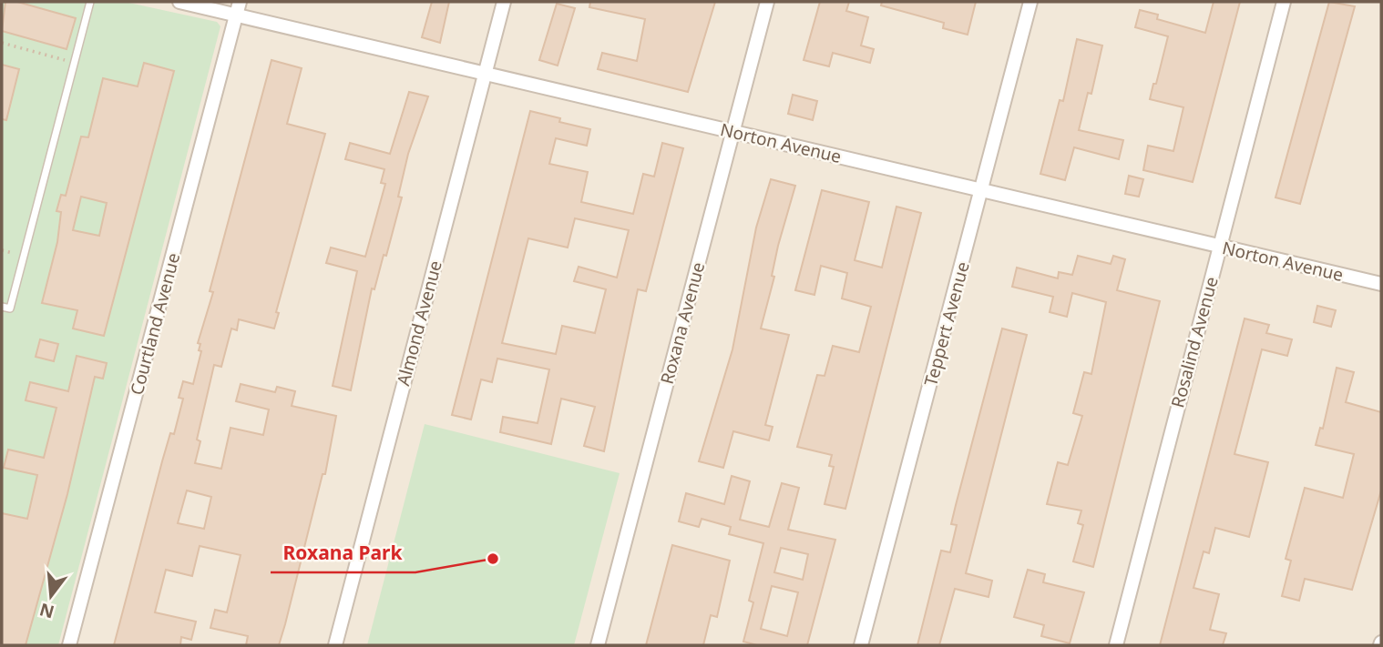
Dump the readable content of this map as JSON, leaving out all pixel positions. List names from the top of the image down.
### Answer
{
  "streets": {
    "street": [
      "Norton Avenue",
      "Almond Avenue",
      "Roxana Avenue",
      "Courtland Avenue",
      "Teppert Avenue",
      "Rosalind Avenue"
    ]
  },
  "crossings": [
    ["Norton Avenue", "Almond Avenue"],
    ["Norton Avenue", "Roxana Avenue"],
    ["Norton Avenue", "Courtland Avenue"],
    ["Norton Avenue", "Teppert Avenue"],
    ["Norton Avenue", "Rosalind Avenue"]
  ],
  "places": ["Roxana Park"],
  "north": "bottom"
}
